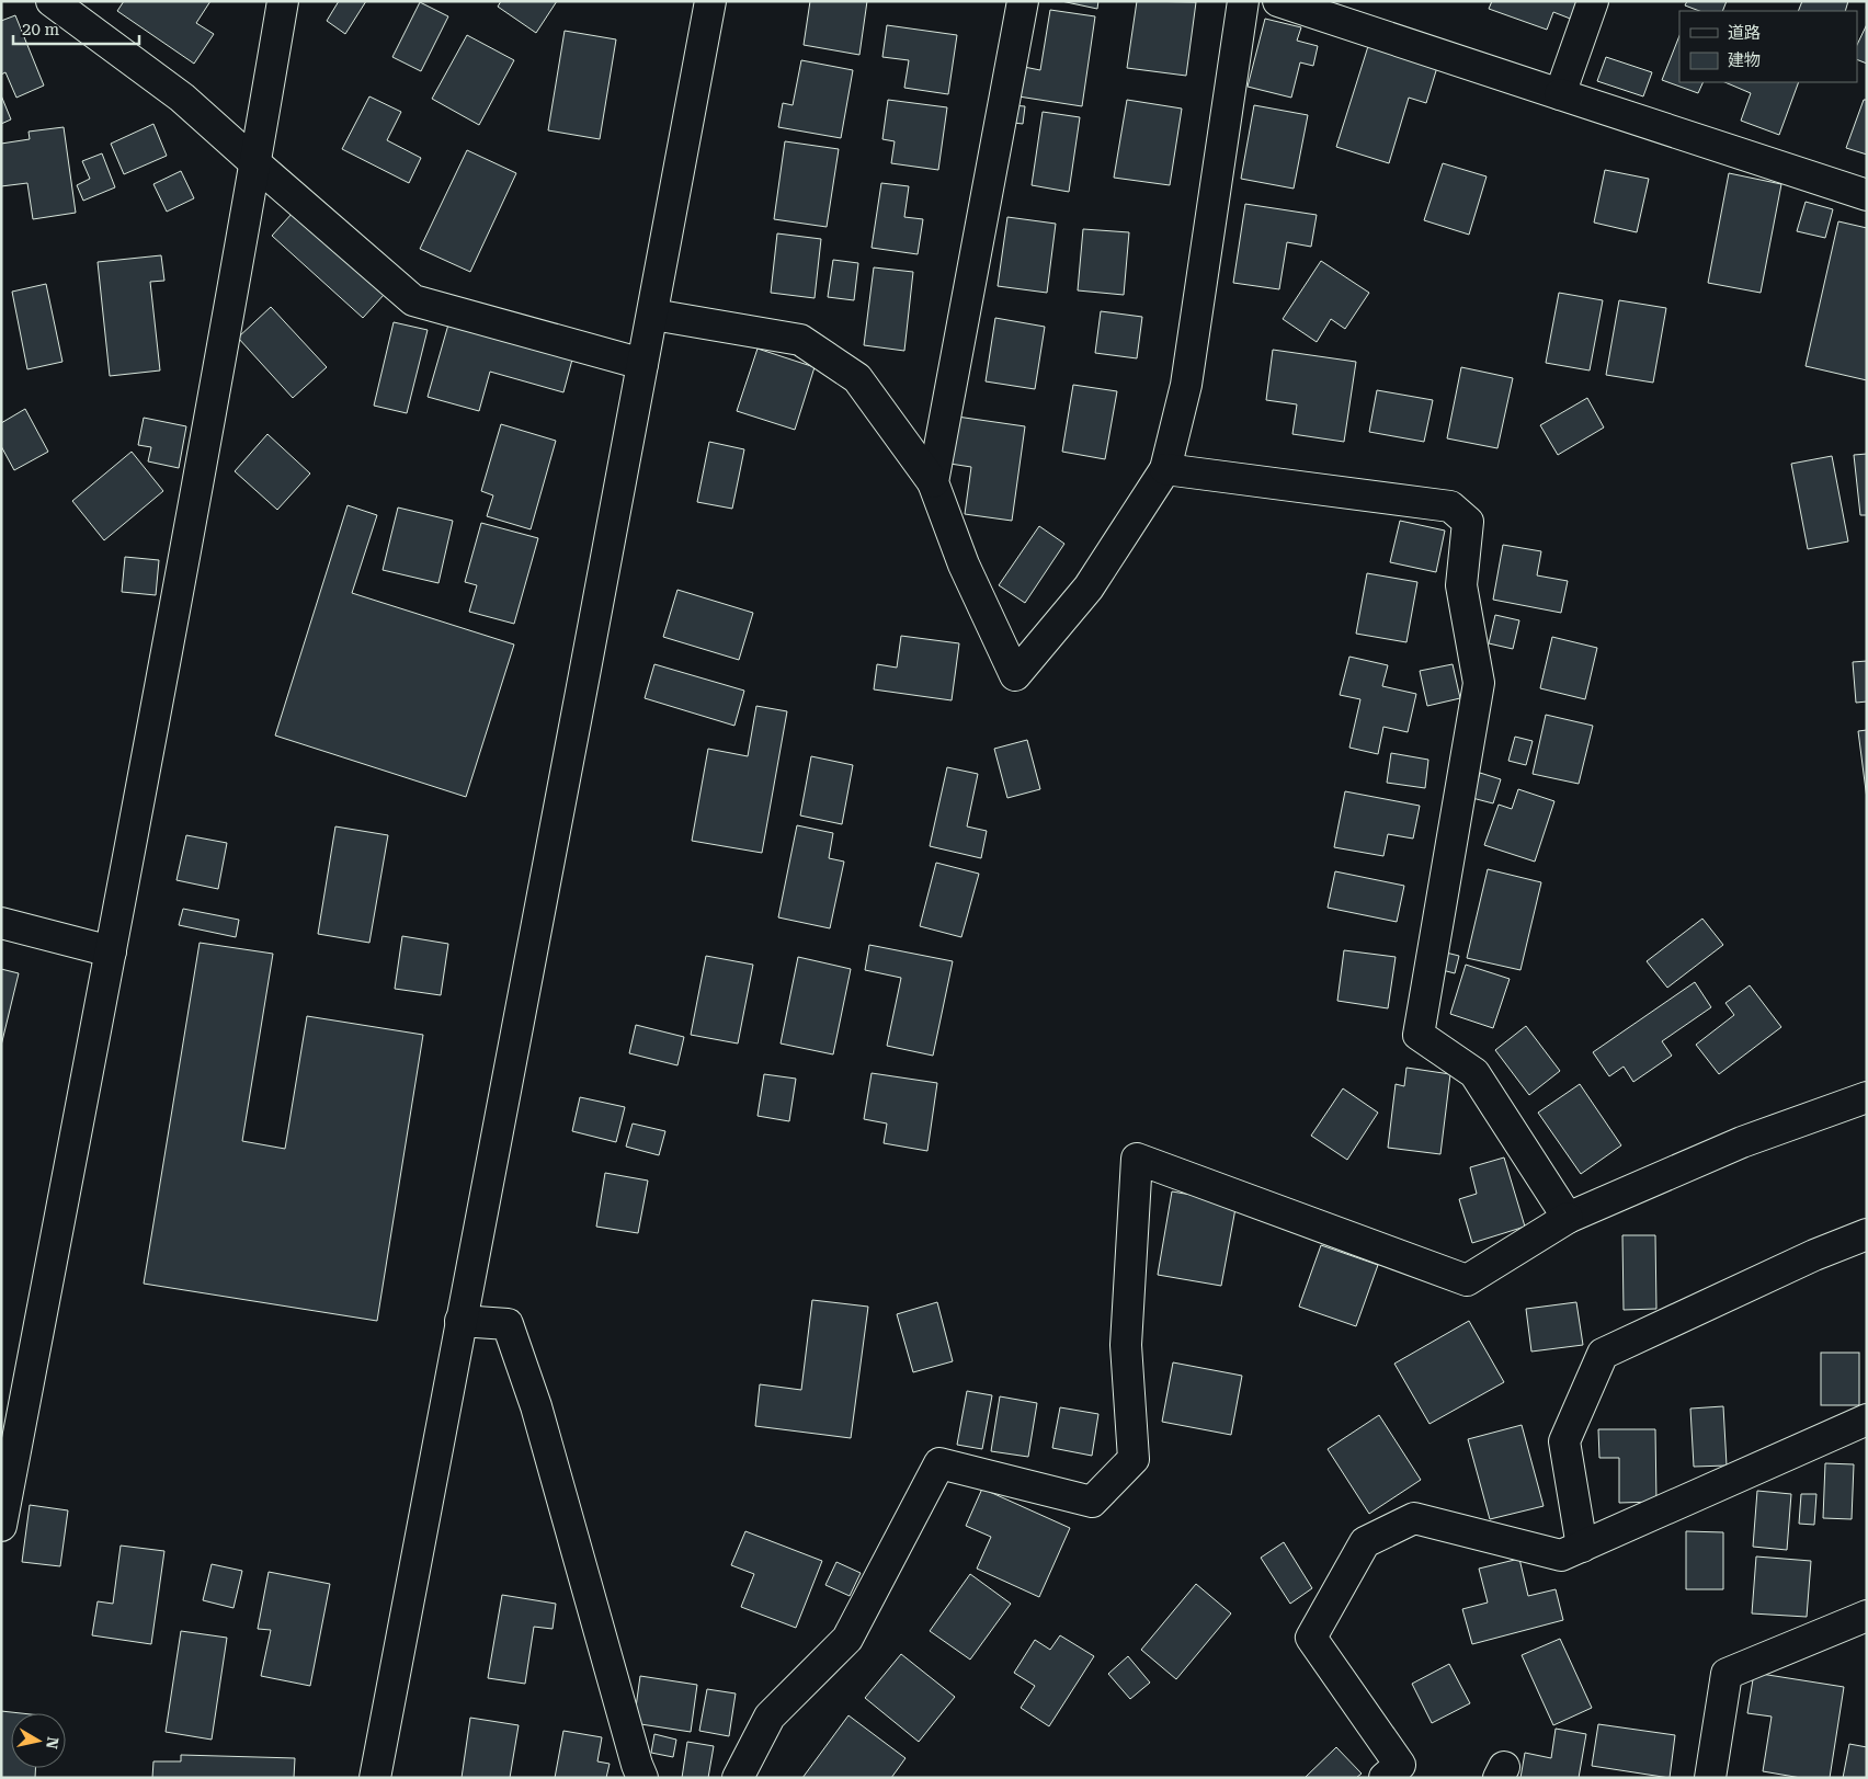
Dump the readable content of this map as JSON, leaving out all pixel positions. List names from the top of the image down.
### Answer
{
  "legend": ["道路", "建物"],
  "scale_bar": "20 m",
  "north": "right"
}
